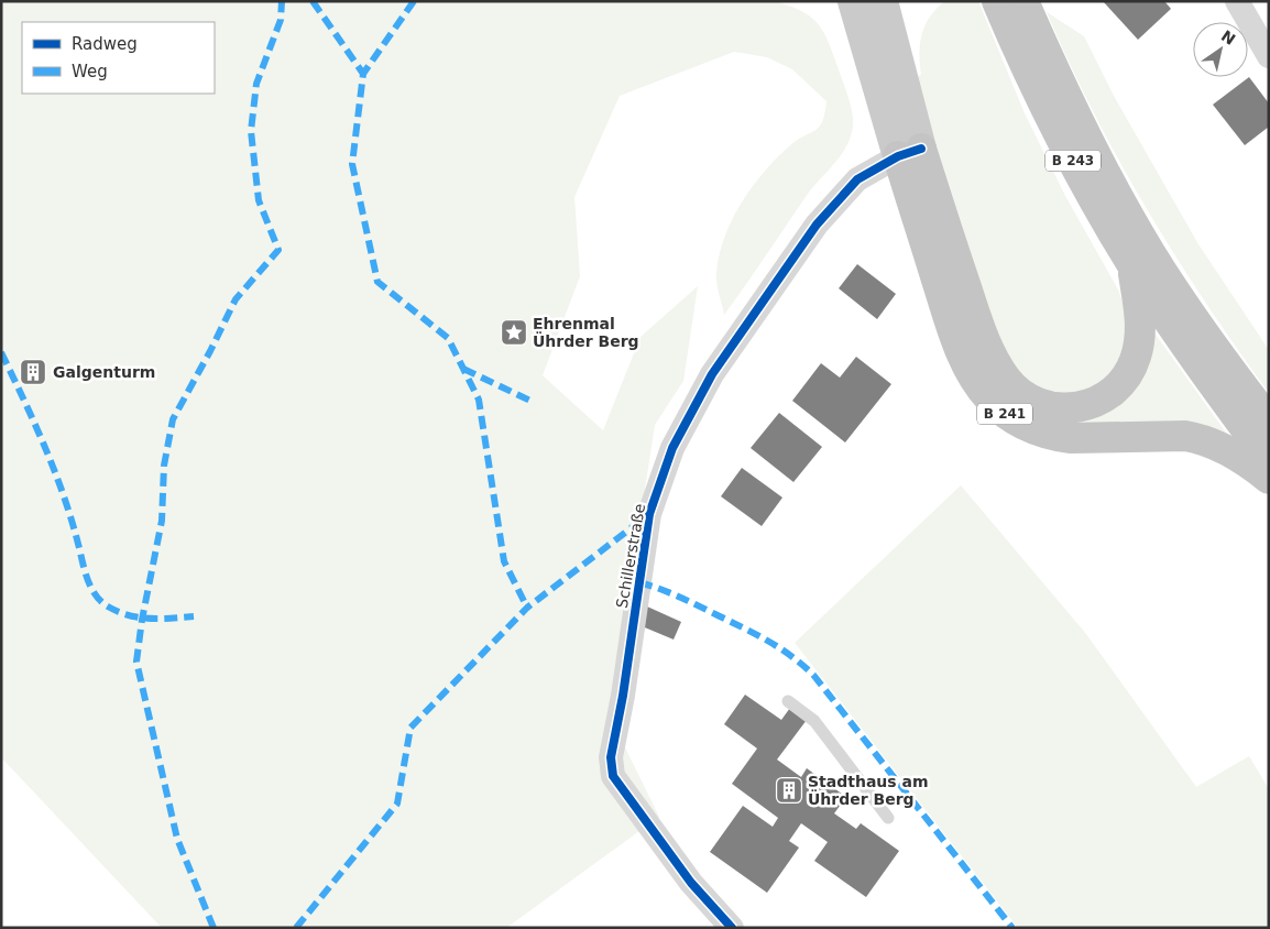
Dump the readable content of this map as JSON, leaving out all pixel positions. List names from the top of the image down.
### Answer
{
  "streets": {
    "highway": ["B 243", "B 241"],
    "street": ["Schillerstraße"]
  },
  "crossings": [
    ["B 241", "Schillerstraße"]
  ],
  "places": {
    "place": ["Ehrenmal Ührder Berg"],
    "building": ["Galgenturm", "Stadthaus am Ührder Berg"]
  },
  "legend": ["Radweg", "Weg"],
  "north": "top right"
}
